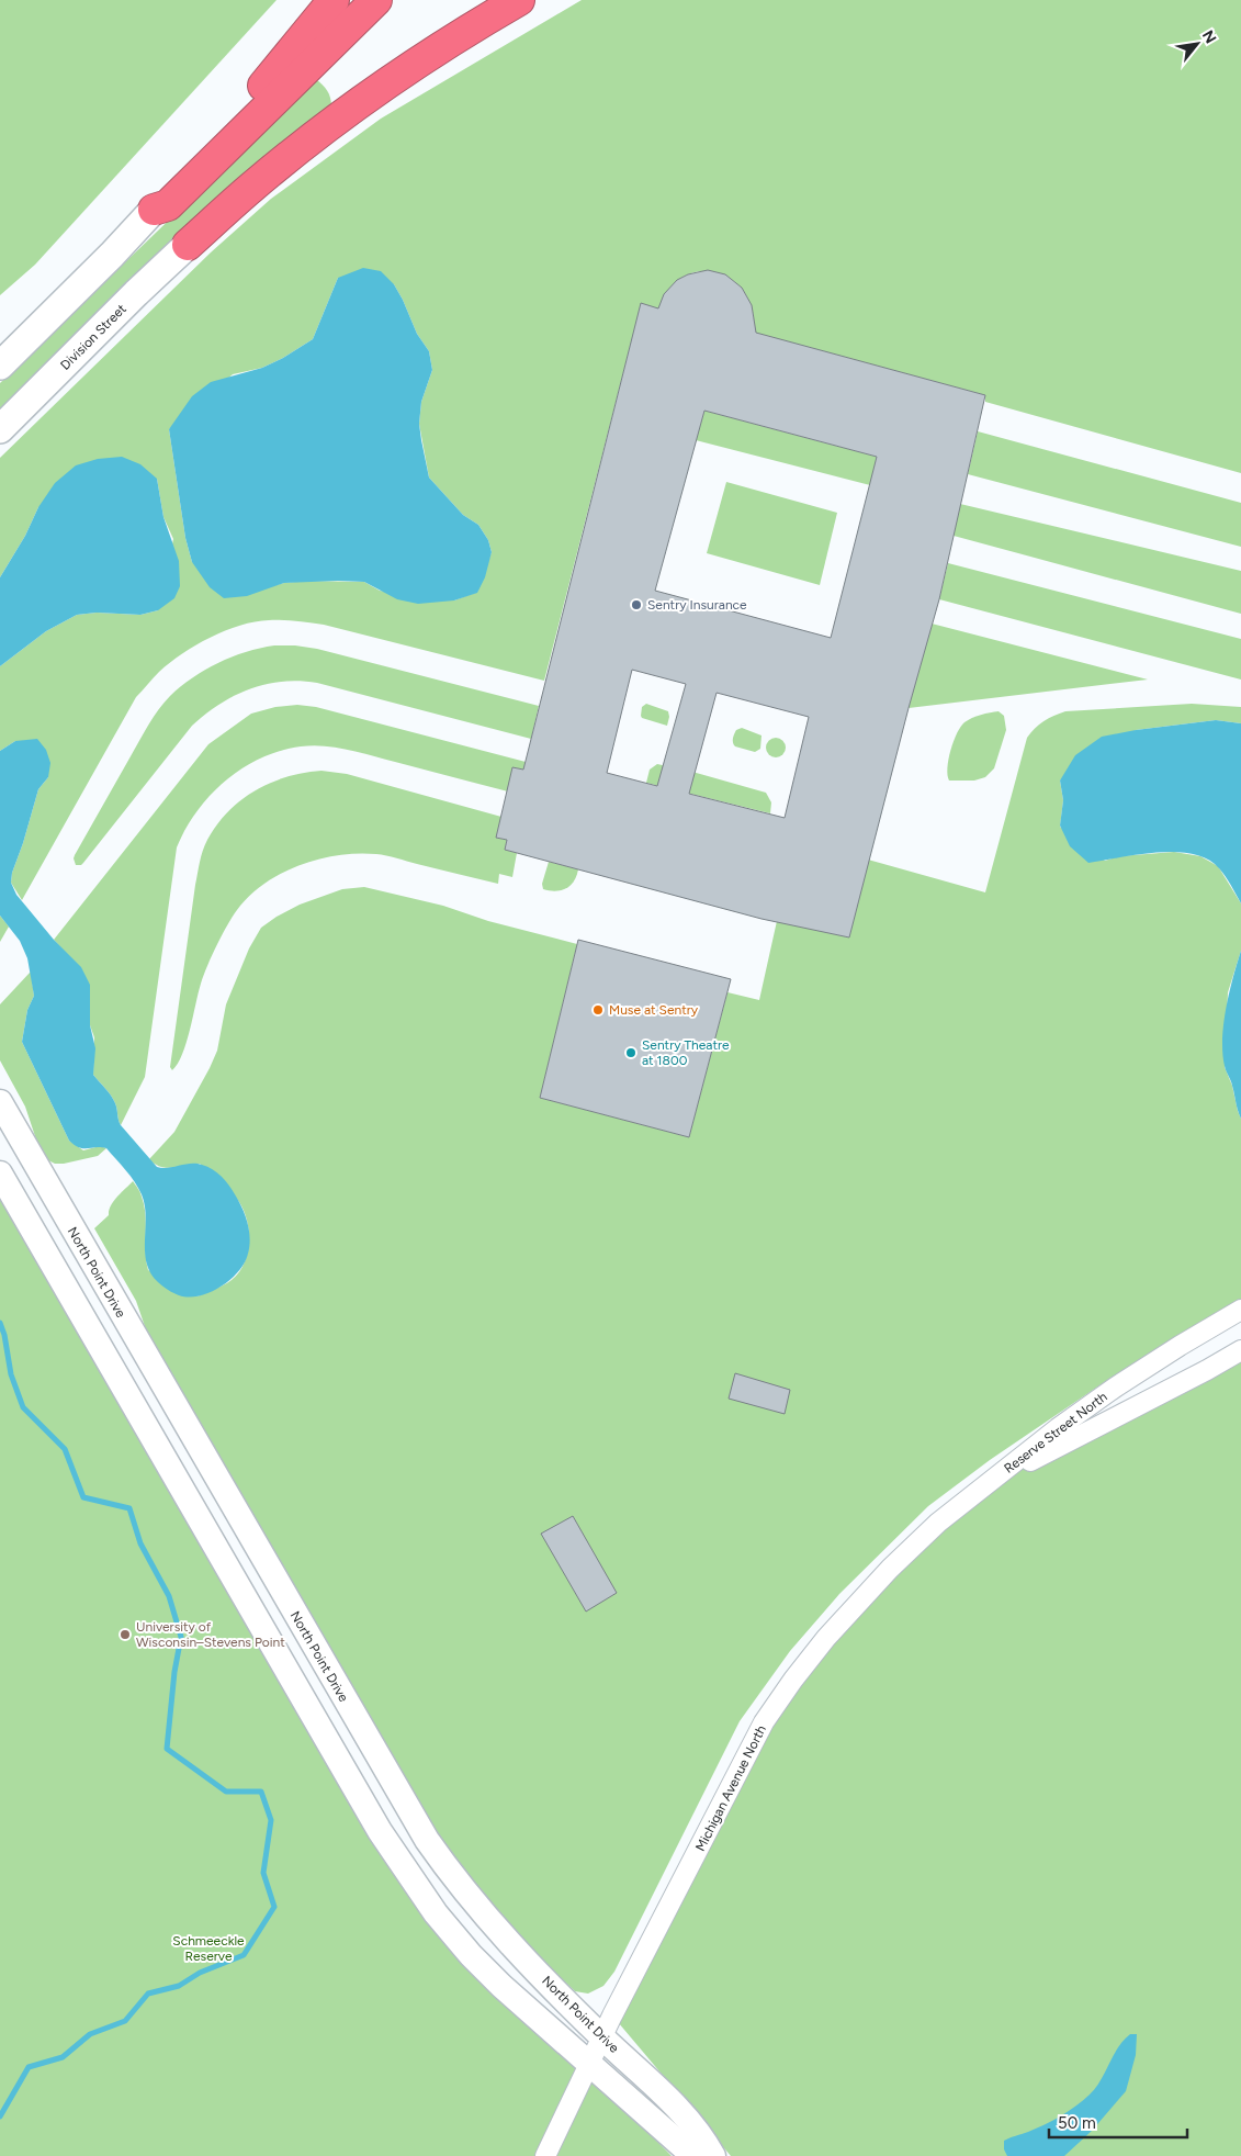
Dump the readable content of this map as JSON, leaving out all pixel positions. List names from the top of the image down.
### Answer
{
  "streets": {
    "main road": ["Division Street"],
    "street": ["North Point Drive", "Reserve Street North", "Michigan Avenue North"]
  },
  "crossings": [
    ["North Point Drive", "Michigan Avenue North"],
    ["Reserve Street North", "Michigan Avenue North"]
  ],
  "parks": ["Schmeeckle Reserve"],
  "places": [
    "Sentry Insurance",
    "Muse at Sentry",
    "Sentry Theatre at 1800",
    "University of Wisconsin–Stevens Point"
  ],
  "scale_bar": "50 m",
  "north": "top right"
}
